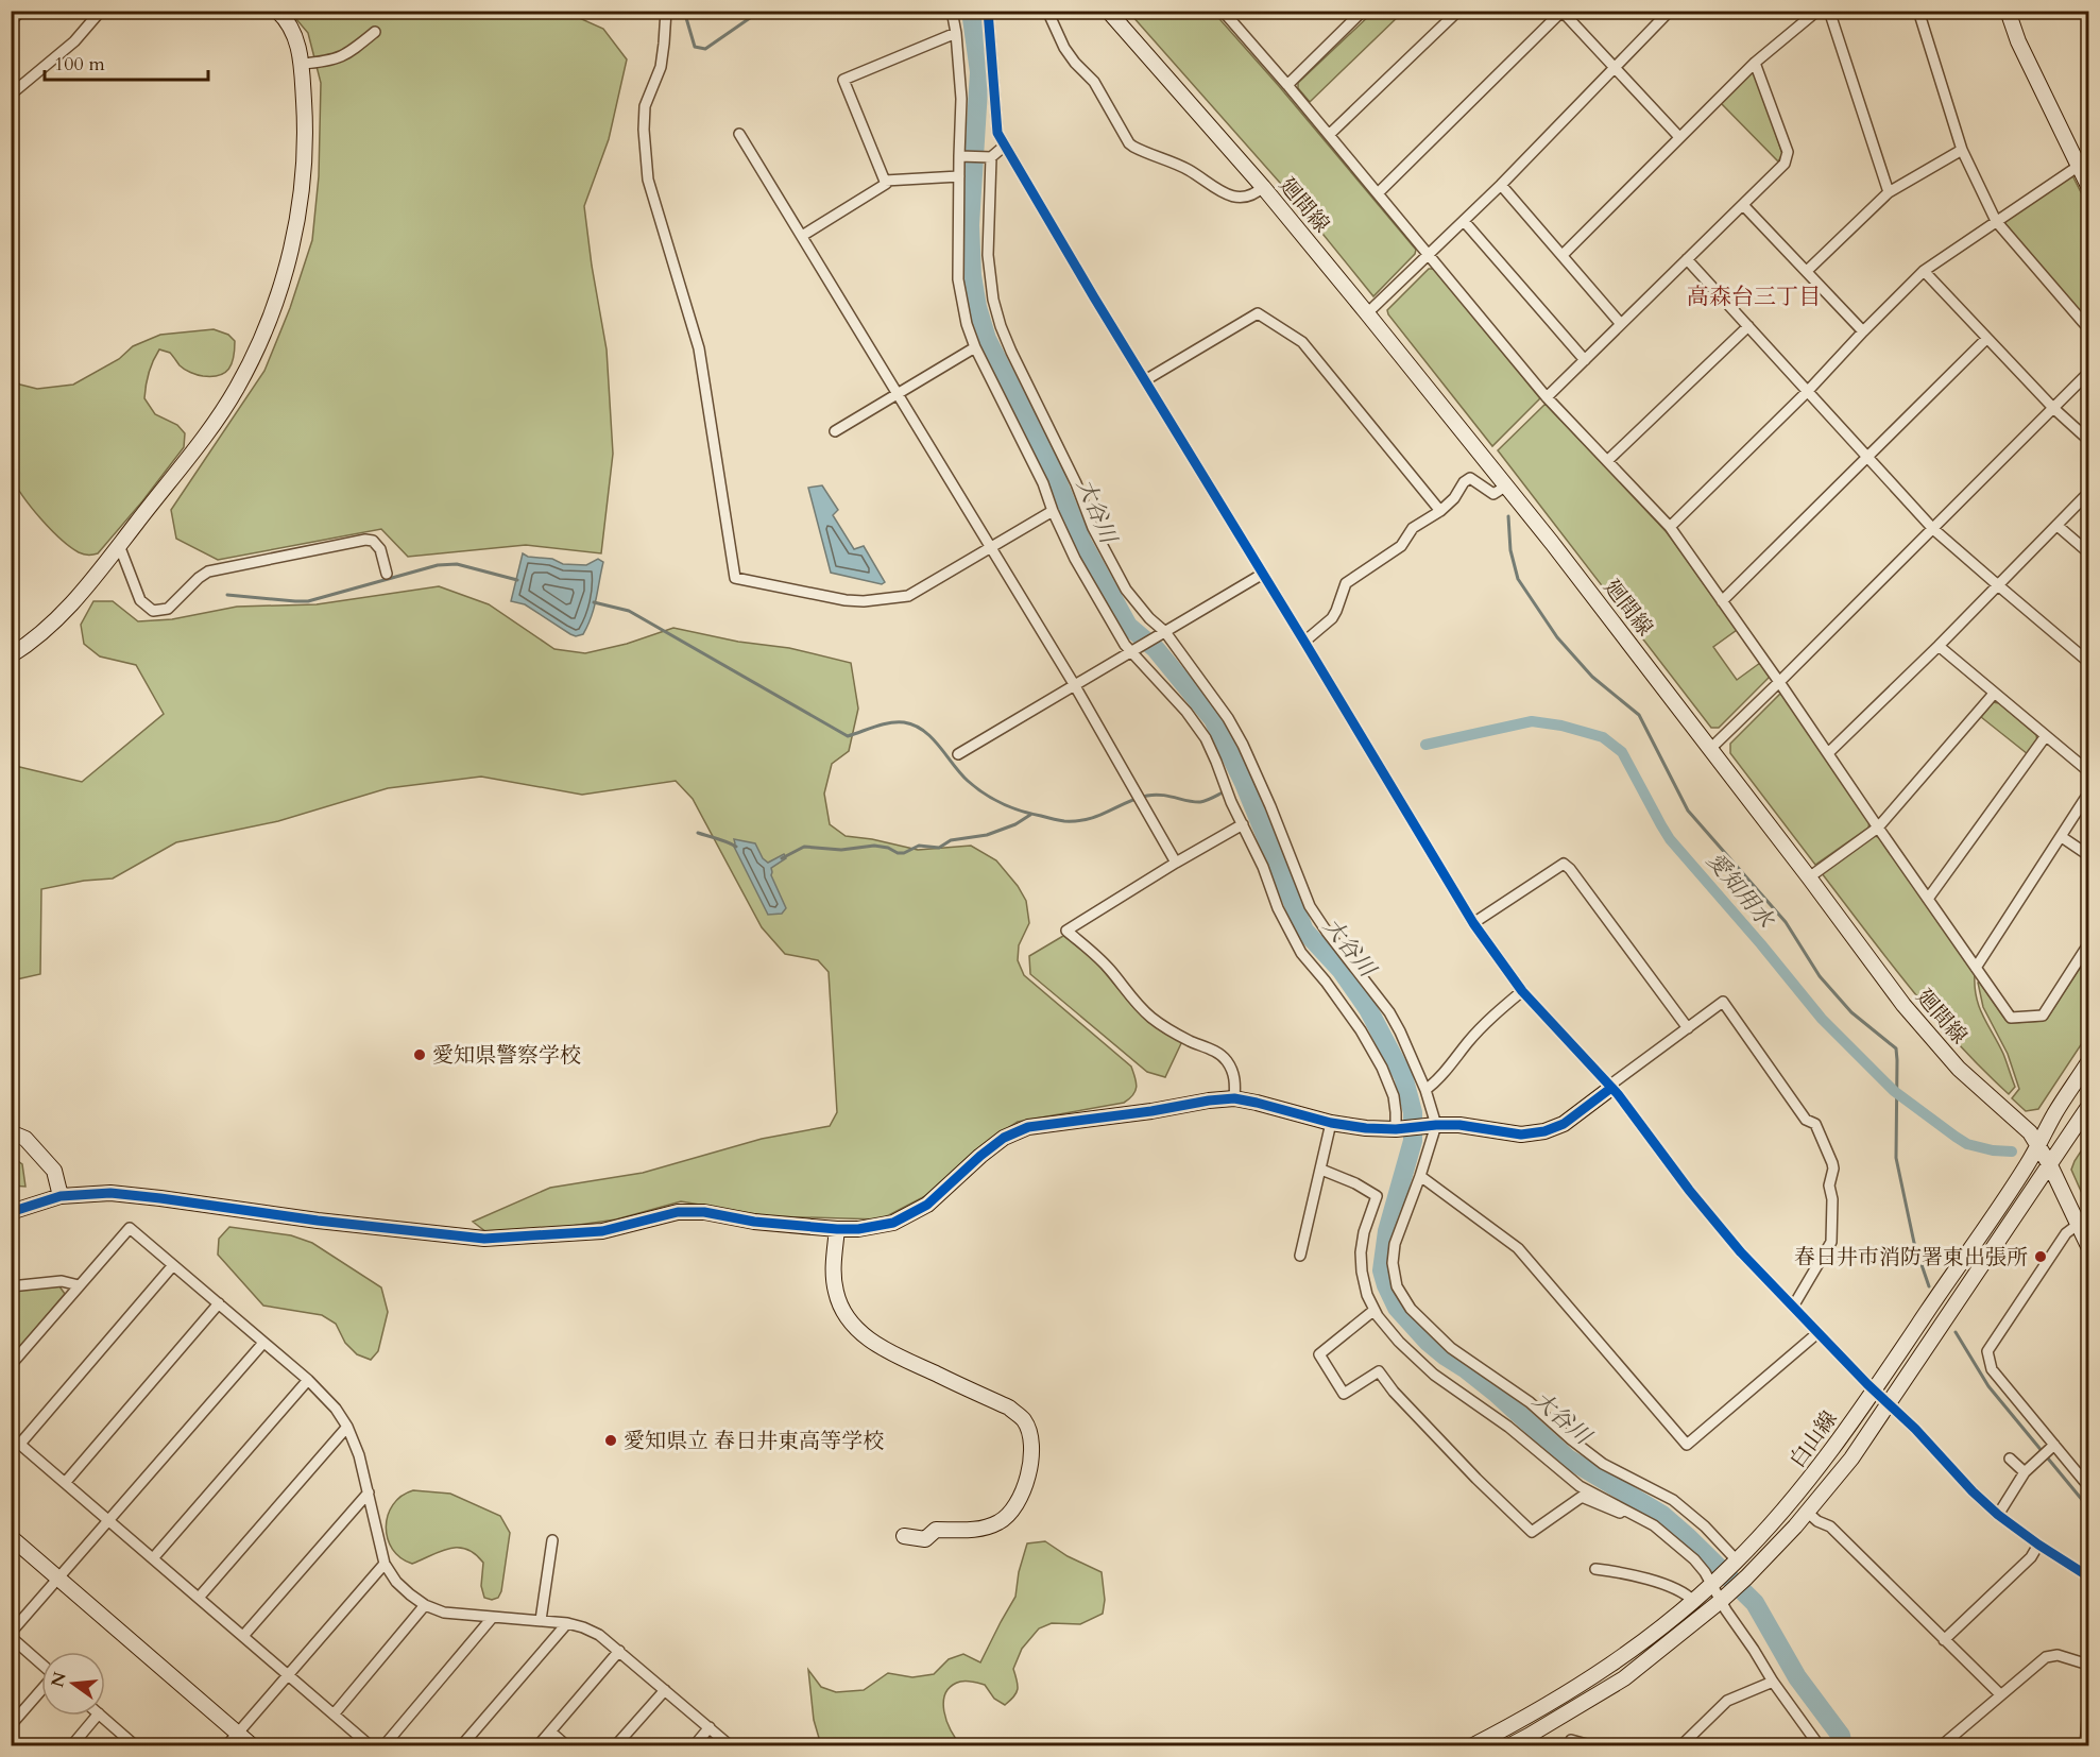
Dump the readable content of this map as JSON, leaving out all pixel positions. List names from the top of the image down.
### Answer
{
  "streets": {
    "street": ["廻間線", "白山線"]
  },
  "crossings": [
    ["廻間線", "白山線"]
  ],
  "districts": ["高森台三丁目"],
  "water": ["大谷川", "愛知用水"],
  "places": ["愛知県警察学校", "春日井市消防署東出張所", "愛知県立 春日井東高等学校"],
  "scale_bar": "100 m",
  "north": "left"
}
